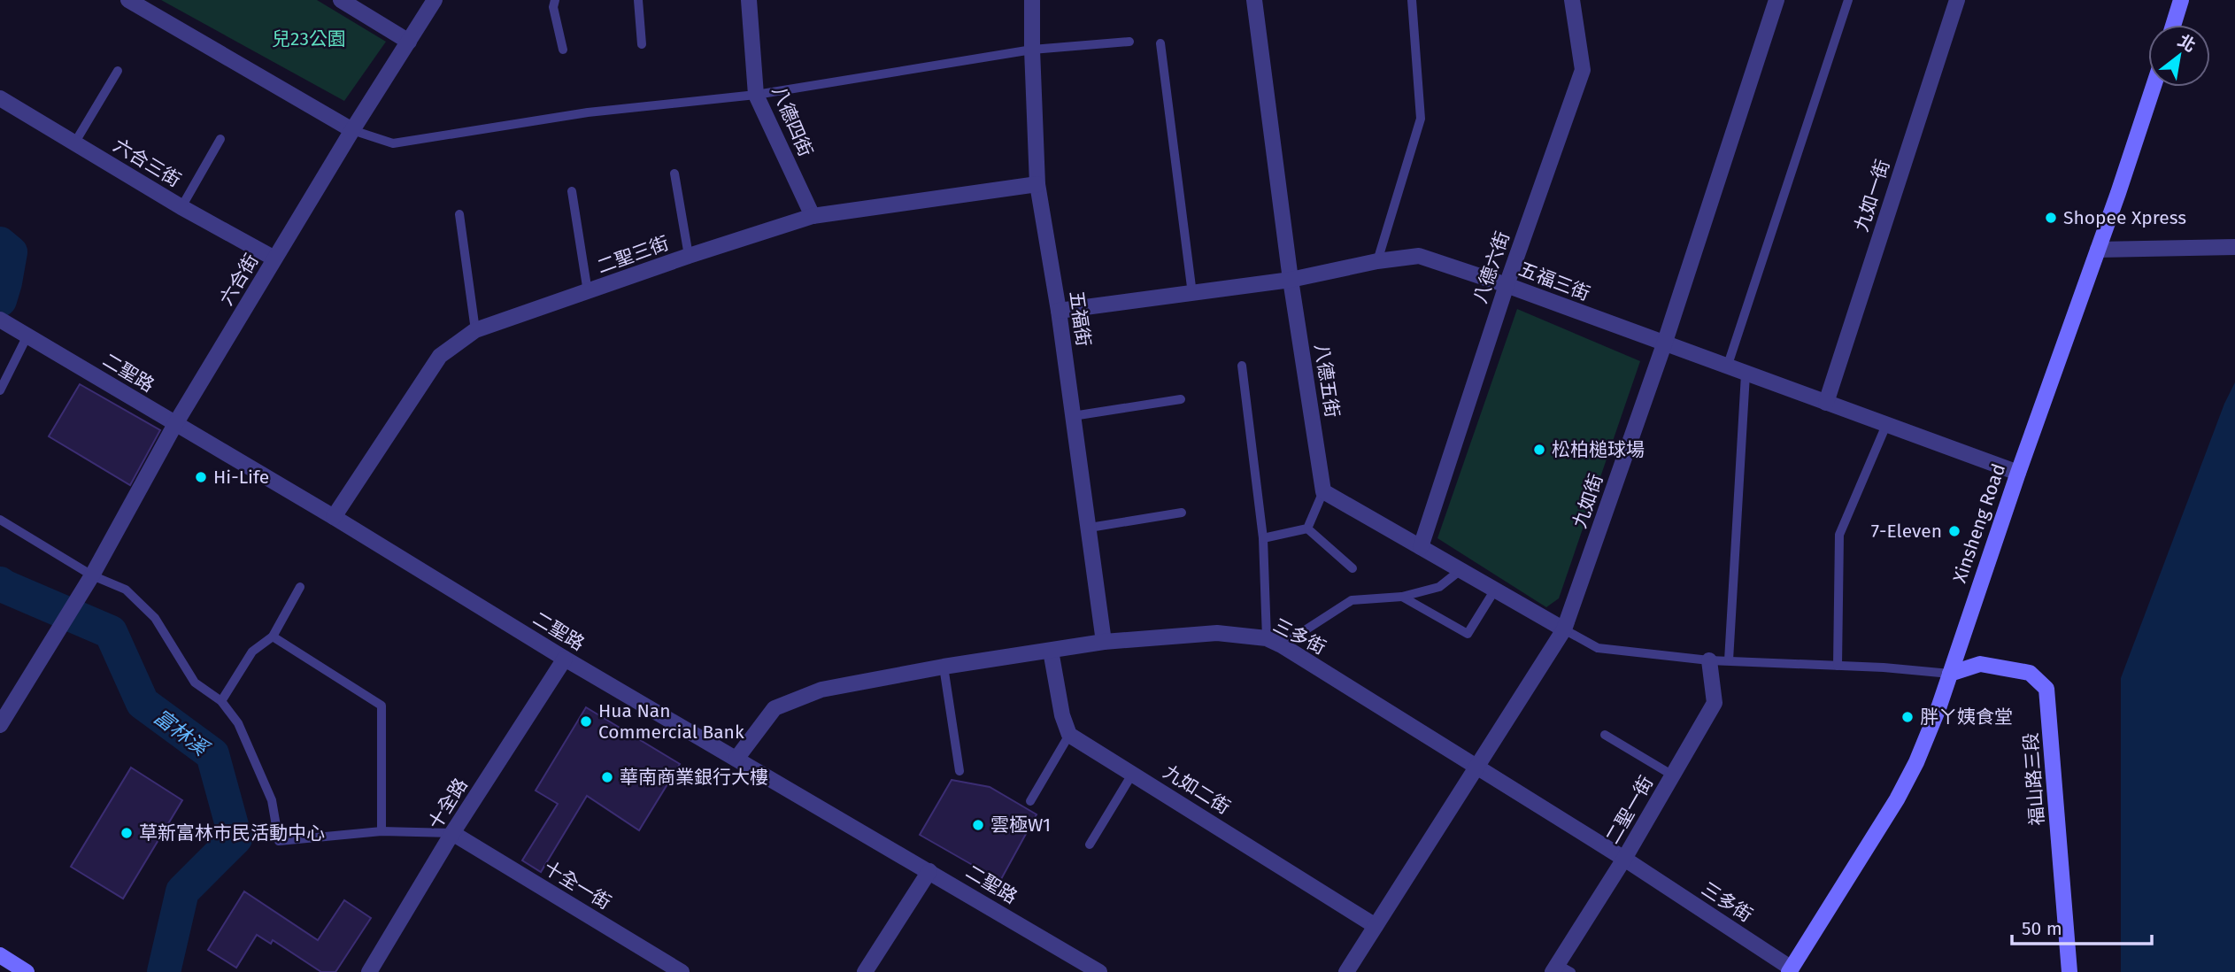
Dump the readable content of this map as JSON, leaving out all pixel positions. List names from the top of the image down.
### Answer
{
  "streets": {
    "street": [
      "八德四街",
      "六合三街",
      "九如一街",
      "二聖三街",
      "八德六街",
      "六合街",
      "五福三街",
      "五福街",
      "二聖路",
      "八德五街",
      "九如街",
      "Xinsheng Road",
      "三多街",
      "福山路三段",
      "九如二街",
      "十全路",
      "二聖一街",
      "十全一街"
    ]
  },
  "crossings": [
    ["八德四街", "二聖三街"],
    ["六合三街", "六合街"],
    ["九如一街", "五福三街"],
    ["二聖三街", "五福街"],
    ["二聖三街", "二聖路"],
    ["八德六街", "五福三街"],
    ["六合街", "二聖路"],
    ["五福三街", "五福街"],
    ["五福三街", "八德五街"],
    ["五福三街", "九如街"],
    ["五福三街", "Xinsheng Road"],
    ["五福街", "三多街"],
    ["二聖路", "三多街"],
    ["二聖路", "十全路"],
    ["九如街", "三多街"],
    ["九如街", "九如二街"],
    ["Xinsheng Road", "三多街"],
    ["Xinsheng Road", "福山路三段"],
    ["三多街", "二聖一街"],
    ["十全路", "十全一街"]
  ],
  "water": ["富林溪"],
  "parks": ["兒23公園"],
  "places": [
    "Shopee Xpress",
    "松柏槌球場",
    "Hi-Life",
    "7-Eleven",
    "胖ㄚ姨食堂",
    "Hua Nan Commercial Bank",
    "華南商業銀行大樓",
    "雲極W1",
    "草新富林市民活動中心"
  ],
  "scale_bar": "50 m",
  "north": "top right"
}
